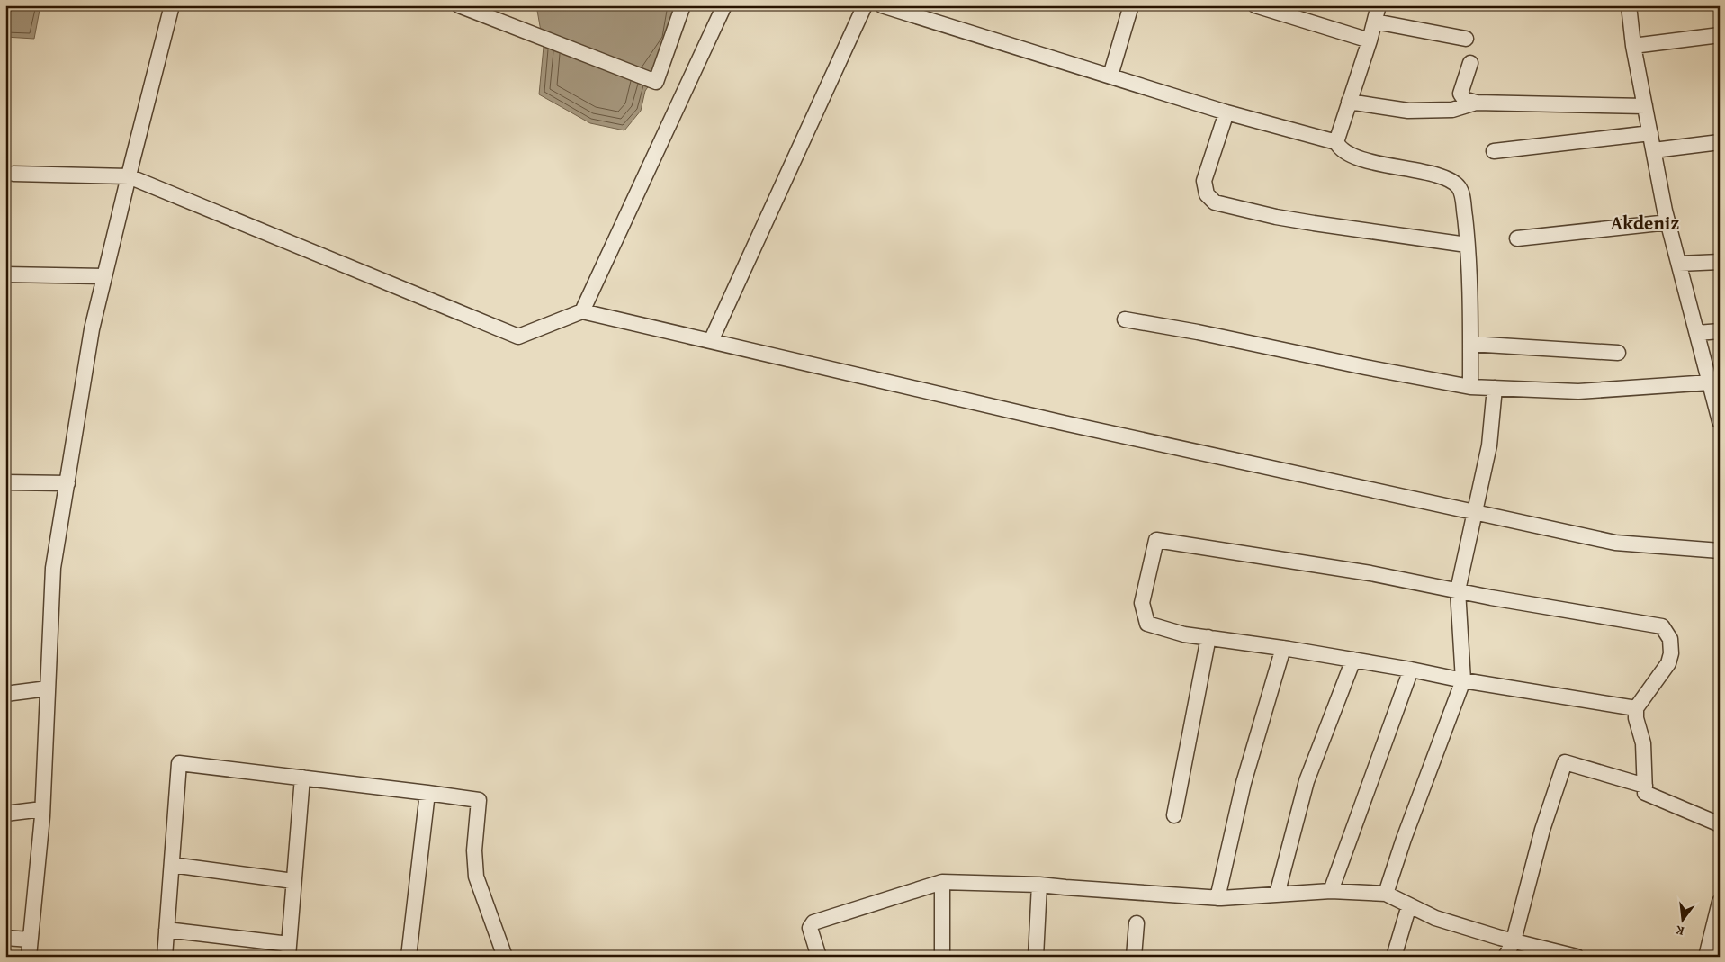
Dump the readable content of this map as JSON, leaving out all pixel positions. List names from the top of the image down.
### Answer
{
  "districts": ["Akdeniz"],
  "north": "bottom"
}
